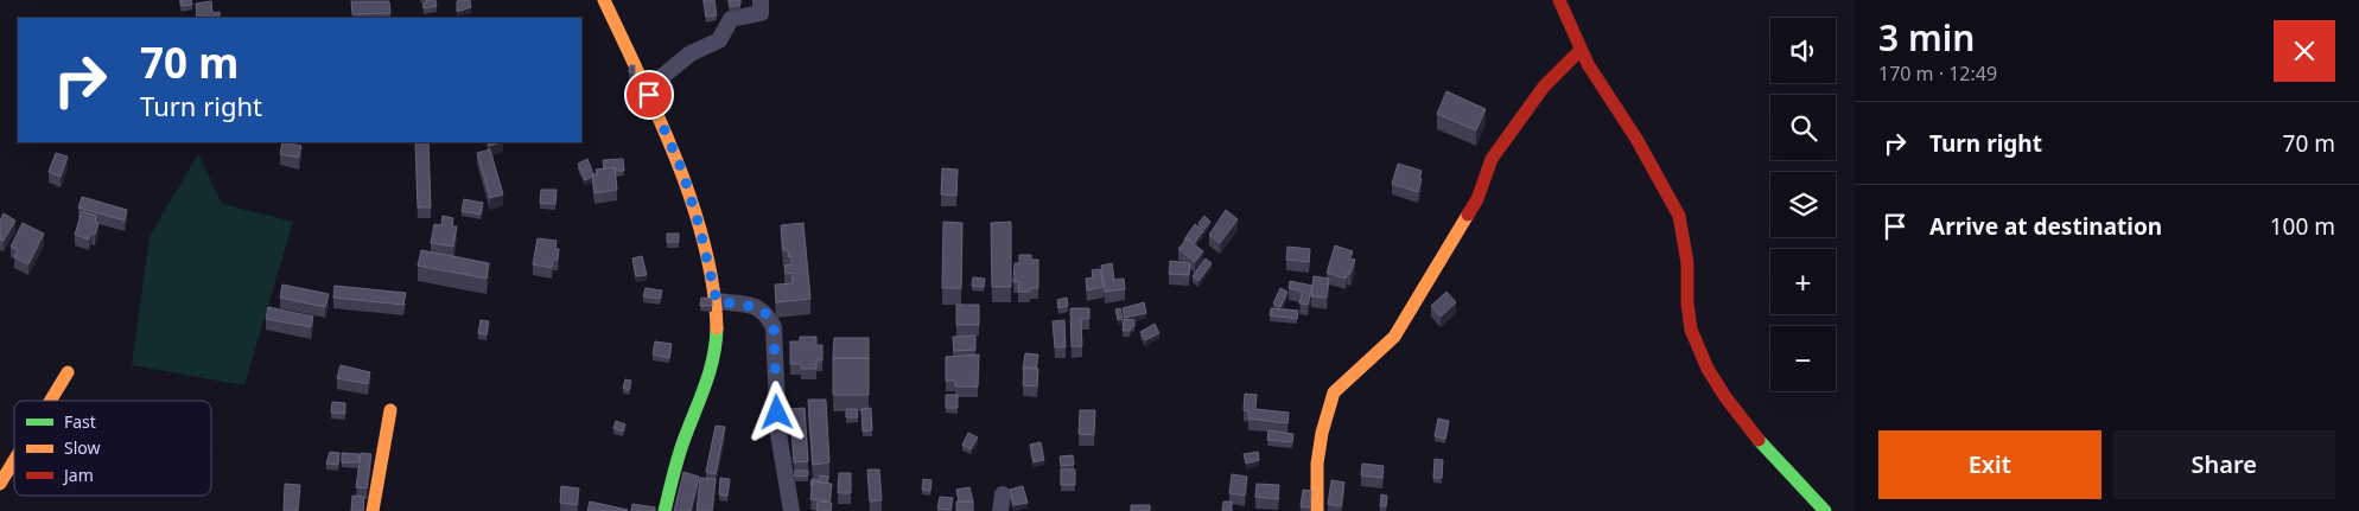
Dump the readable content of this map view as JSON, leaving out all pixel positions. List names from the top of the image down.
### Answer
{
  "legend": ["Fast", "Slow", "Jam"],
  "page": {
    "heading": ["3 min", "170 m · 12:49"],
    "map_buttons": ["+", "−"],
    "turn": ["70 m", "Turn right"],
    "list": [
      {
        "name": "Turn right",
        "value": "70 m"
      },
      {
        "name": "Arrive at destination",
        "value": "100 m"
      }
    ],
    "buttons": ["Exit", "Share"]
  }
}
